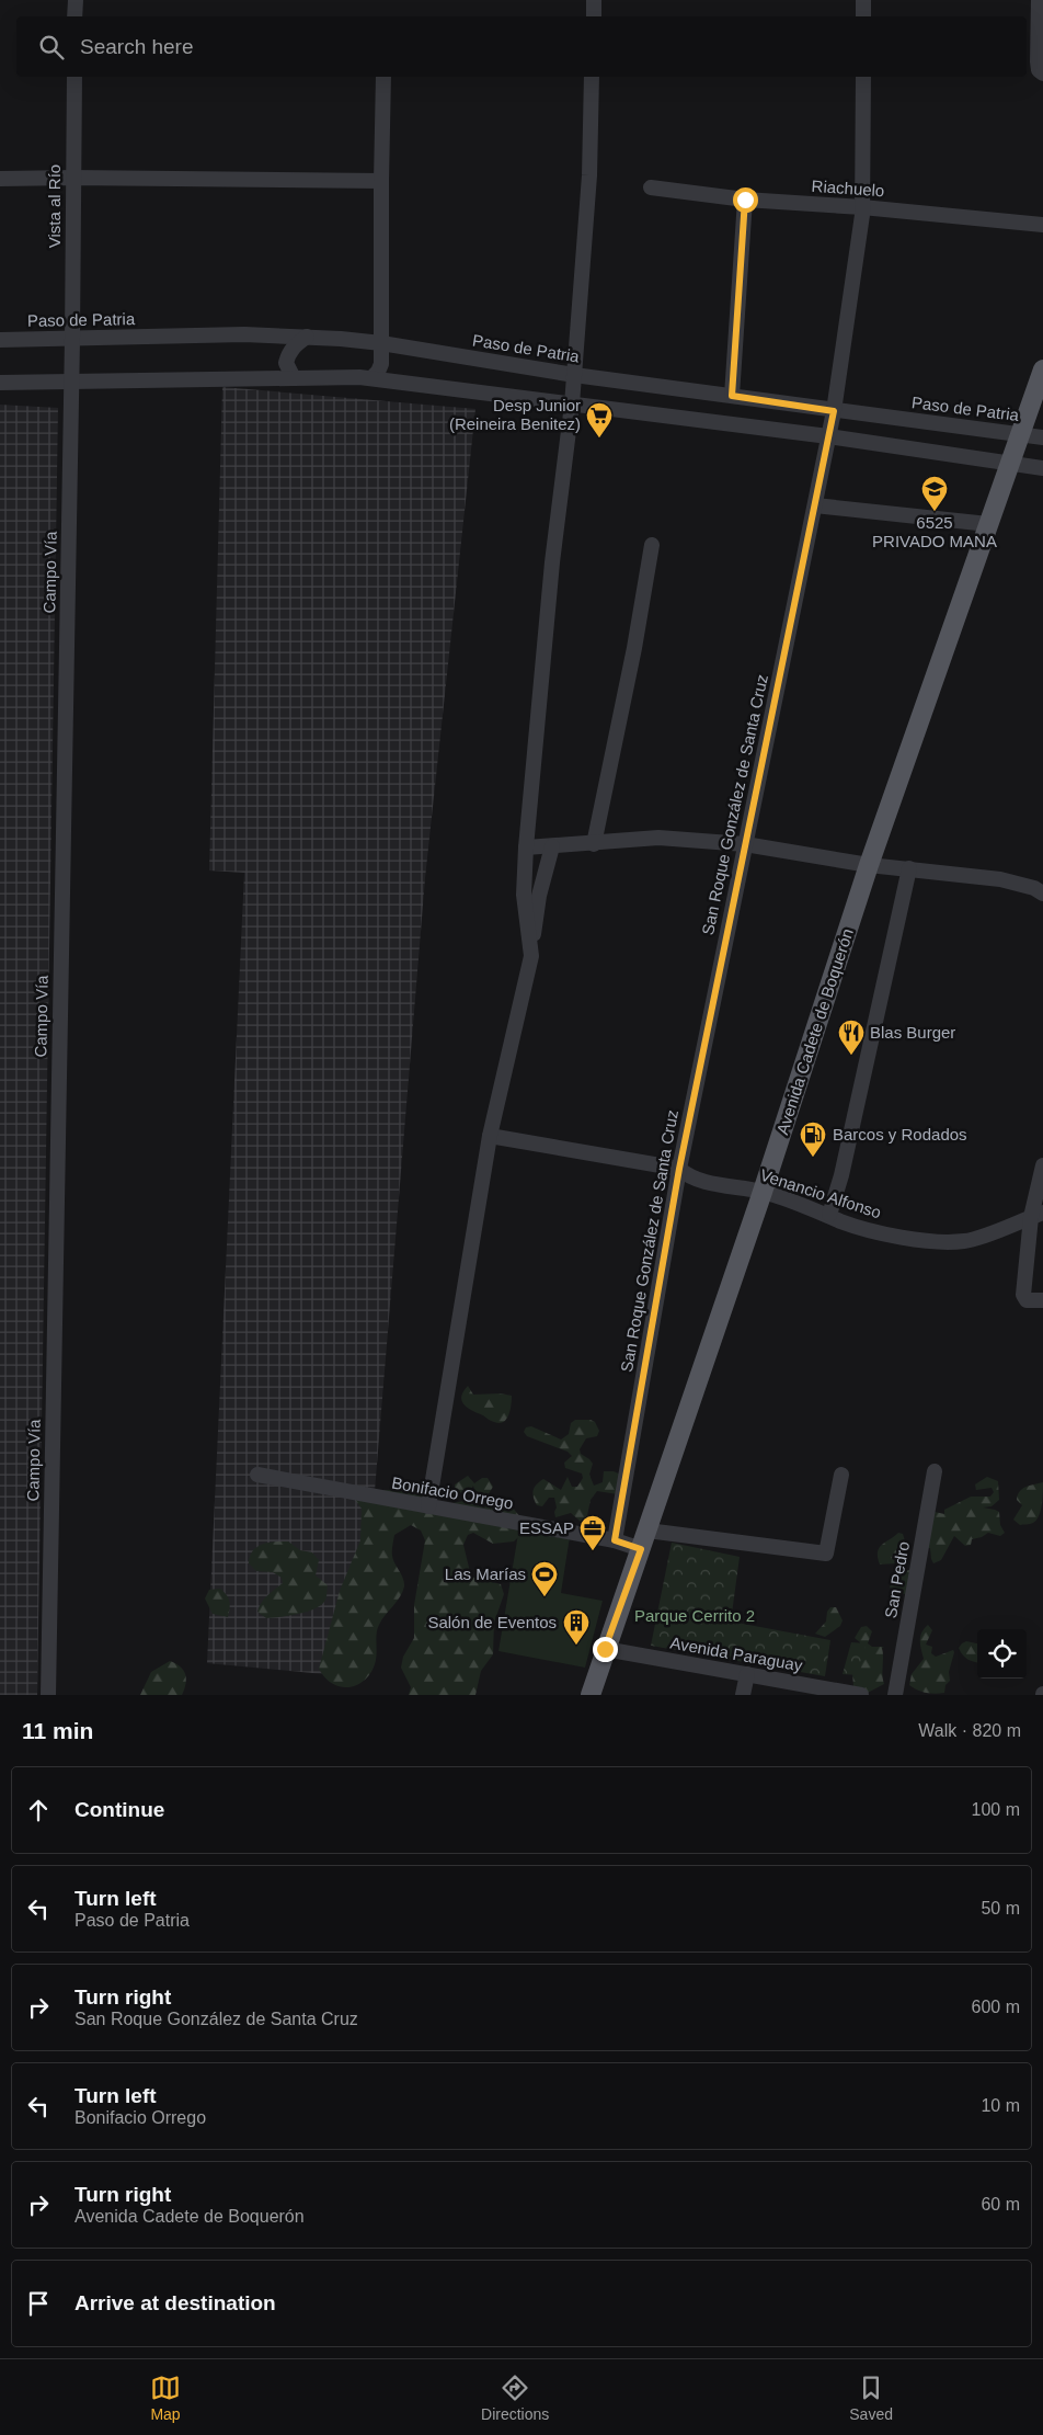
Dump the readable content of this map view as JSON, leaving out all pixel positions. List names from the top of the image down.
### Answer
{
  "streets": {
    "main road": ["Avenida Cadete de Boquerón"],
    "street": [
      "Riachuelo",
      "Vista al Río",
      "Paso de Patria",
      "Campo Vía",
      "San Roque González de Santa Cruz",
      "Venancio Alfonso",
      "Bonifacio Orrego",
      "San Pedro",
      "Avenida Paraguay"
    ]
  },
  "crossings": [
    ["Riachuelo", "San Roque González de Santa Cruz"],
    ["Vista al Río", "Paso de Patria"],
    ["Vista al Río", "Campo Vía"],
    ["Paso de Patria", "Campo Vía"],
    ["Paso de Patria", "San Roque González de Santa Cruz"],
    ["Paso de Patria", "Avenida Cadete de Boquerón"],
    ["San Roque González de Santa Cruz", "Venancio Alfonso"],
    ["San Roque González de Santa Cruz", "Bonifacio Orrego"],
    ["Avenida Cadete de Boquerón", "Venancio Alfonso"],
    ["Avenida Cadete de Boquerón", "Bonifacio Orrego"],
    ["Avenida Cadete de Boquerón", "Avenida Paraguay"]
  ],
  "parks": ["Parque Cerrito 2"],
  "places": {
    "supermarket": ["Desp Junior (Reineira Benitez)"],
    "school or university": ["6525 PRIVADO MANA"],
    "restaurant": ["Blas Burger"],
    "fuel station": ["Barcos y Rodados"],
    "office": ["ESSAP"],
    "sports": ["Las Marías"],
    "building": ["Salón de Eventos"]
  },
  "page": {
    "search": "Search here",
    "heading": ["11 min", "Walk · 820 m"],
    "list": [
      ["Continue", "100 m"],
      ["Turn left", "Paso de Patria", "50 m"],
      ["Turn right", "San Roque González de Santa Cruz", "600 m"],
      ["Turn left", "Bonifacio Orrego", "10 m"],
      ["Turn right", "Avenida Cadete de Boquerón", "60 m"],
      "Arrive at destination"
    ],
    "nav": ["Map", "Directions", "Saved"]
  }
}
